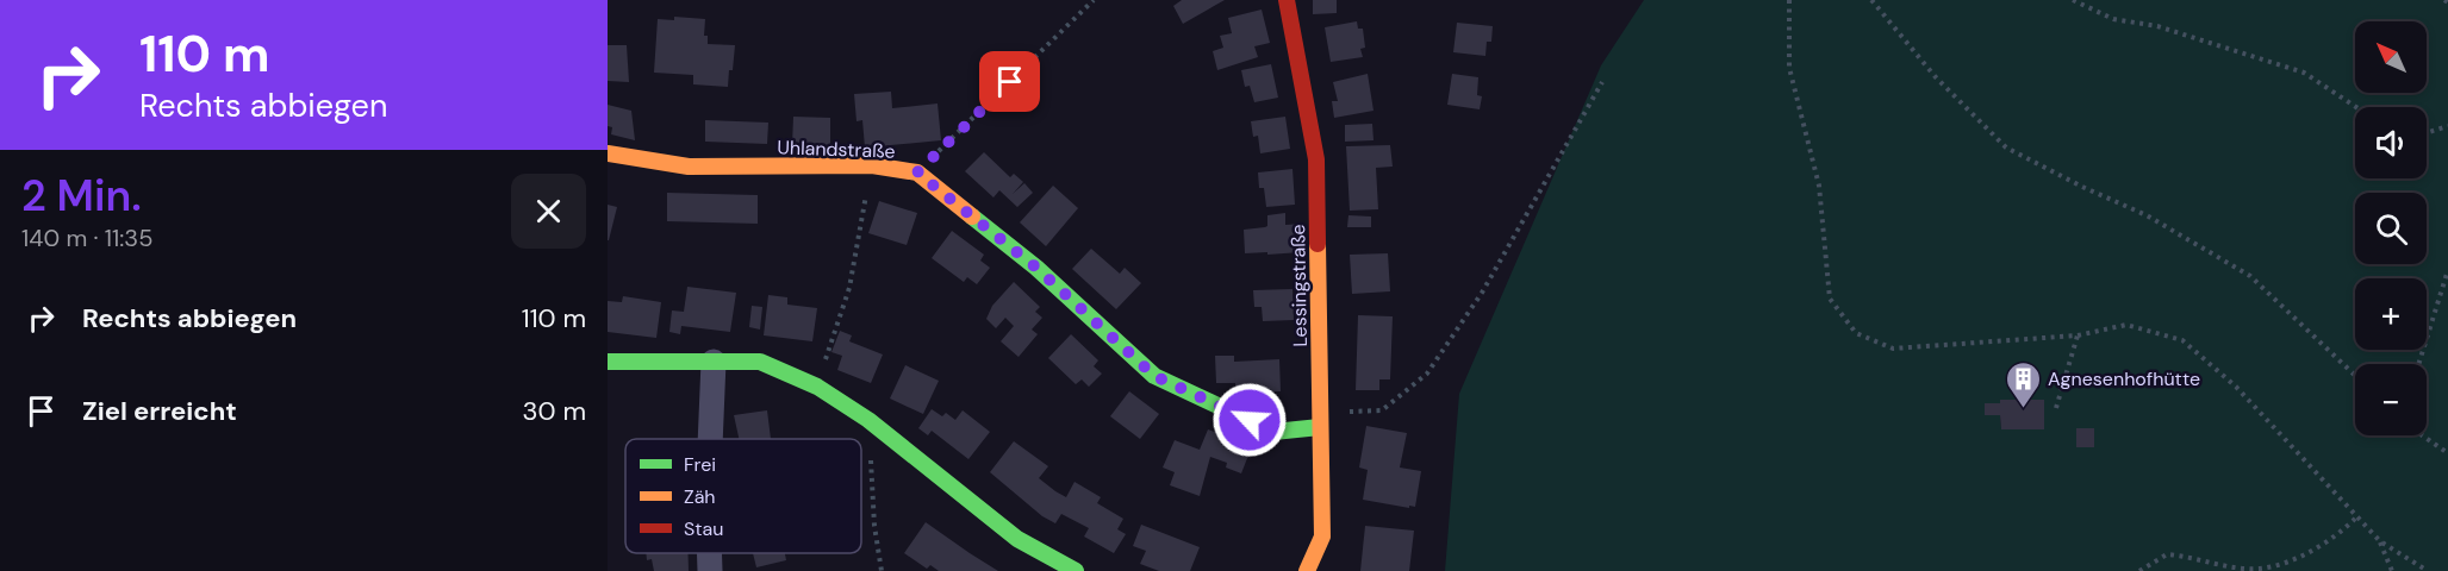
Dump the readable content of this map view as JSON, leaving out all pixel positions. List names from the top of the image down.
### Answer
{
  "streets": {
    "street": ["Uhlandstraße", "Lessingstraße"]
  },
  "crossings": [
    ["Uhlandstraße", "Lessingstraße"]
  ],
  "places": {
    "building": ["Agnesenhofhütte"]
  },
  "legend": ["Frei", "Zäh", "Stau"],
  "north": "top left",
  "page": {
    "turn": ["110 m", "Rechts abbiegen"],
    "map_buttons": ["+", "−"],
    "heading": ["2 Min.", "140 m · 11:35"],
    "list": [
      {
        "name": "Rechts abbiegen",
        "value": "110 m"
      },
      {
        "name": "Ziel erreicht",
        "value": "30 m"
      }
    ]
  }
}
